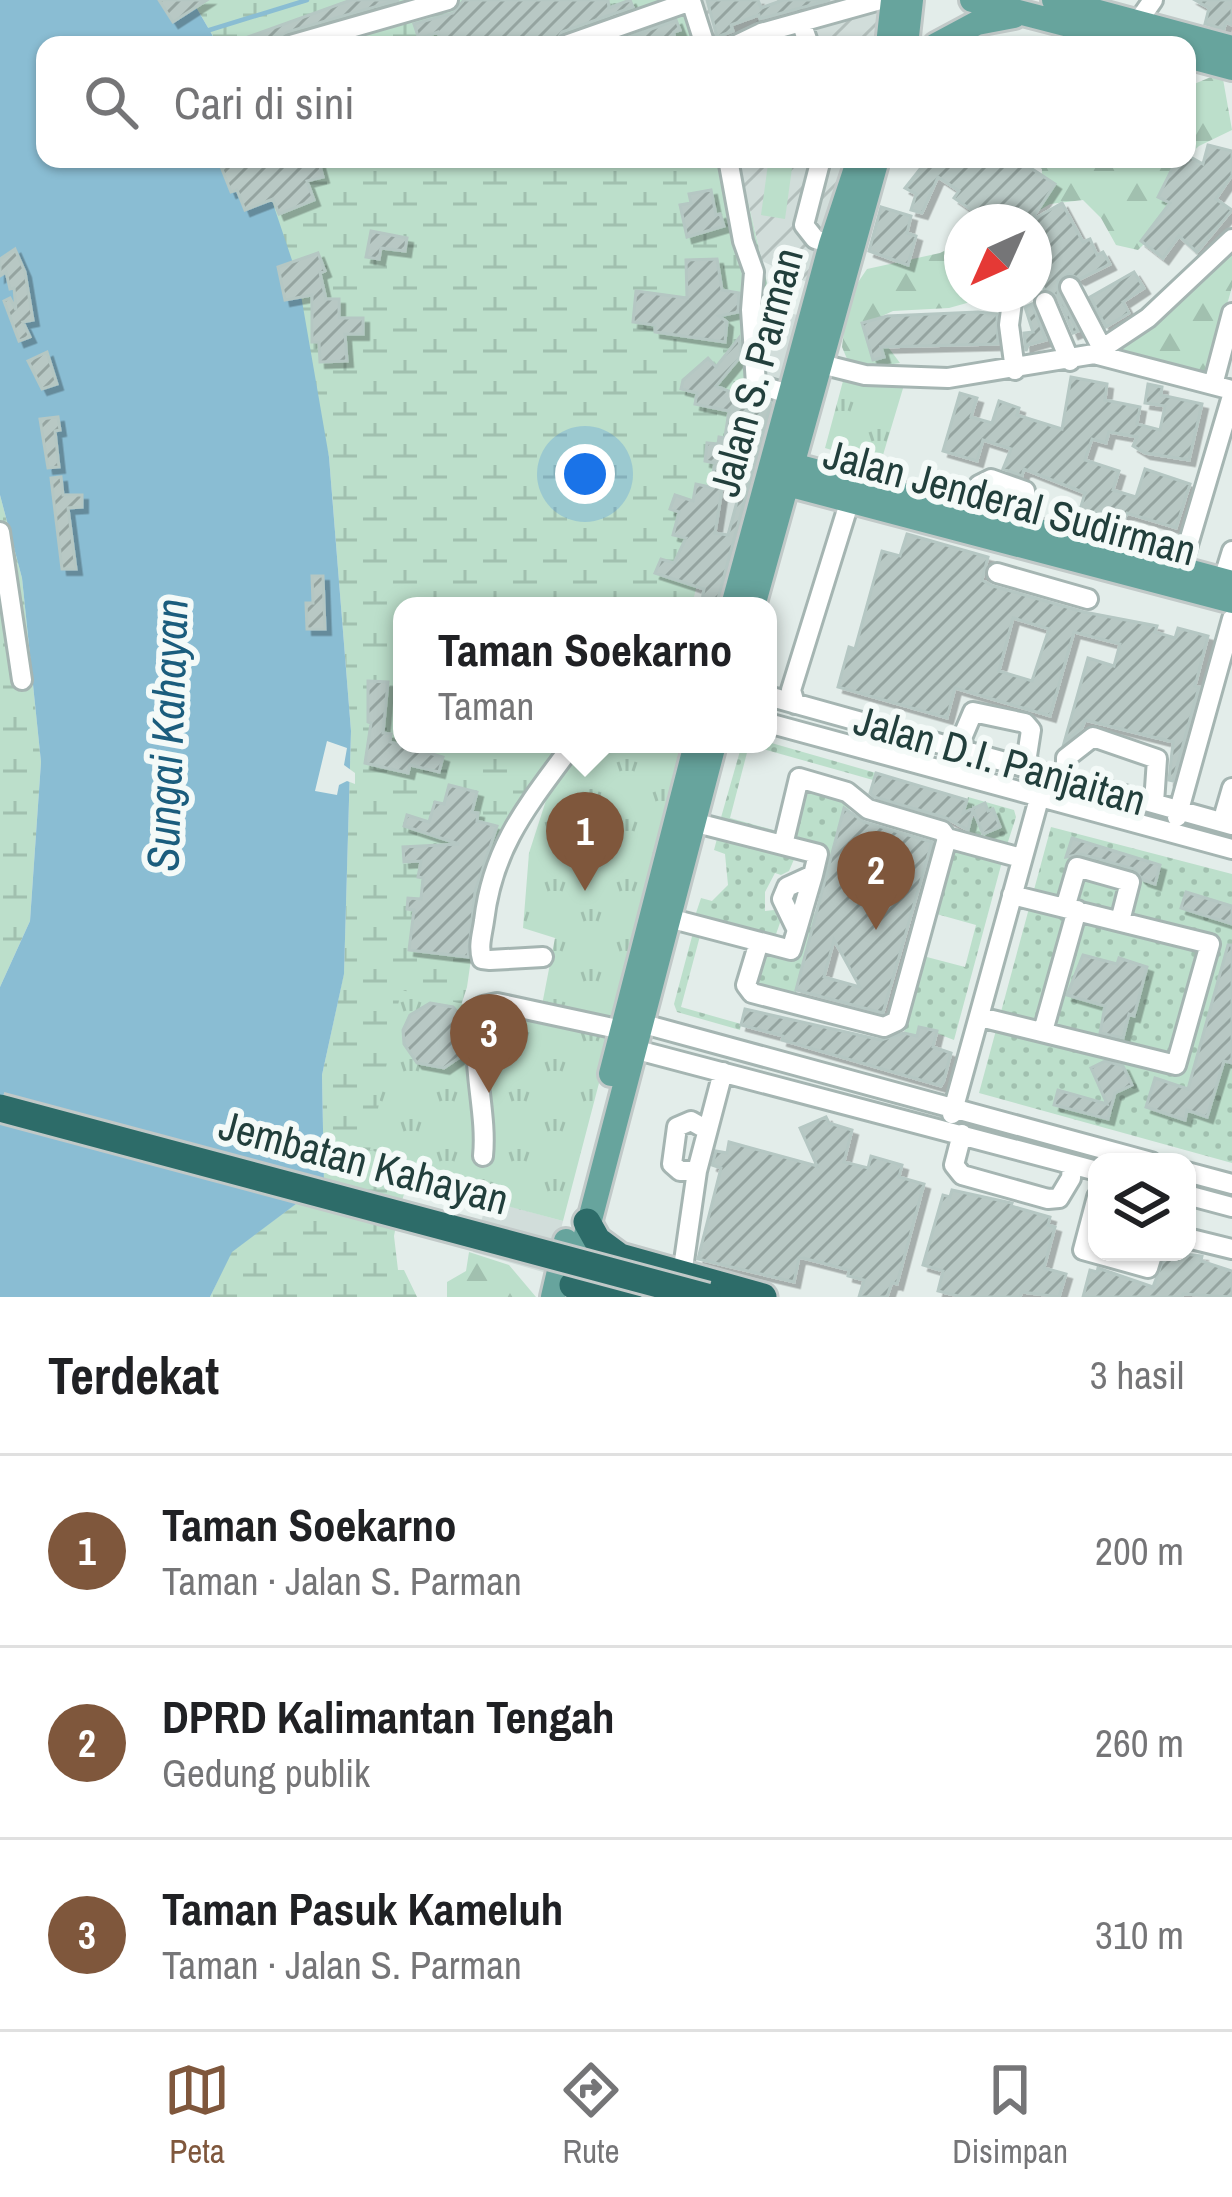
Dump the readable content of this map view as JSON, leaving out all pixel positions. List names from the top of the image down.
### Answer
{
  "streets": {
    "highway": ["Jembatan Kahayan"],
    "main road": ["Jalan S. Parman", "Jalan Jenderal Sudirman"],
    "street": ["Jalan D.I. Panjaitan"]
  },
  "crossings": [
    ["Jalan S. Parman", "Jalan Jenderal Sudirman"]
  ],
  "water": ["Sungai Kahayan"],
  "north": "bottom left",
  "page": {
    "search": "Cari di sini",
    "popup": ["Taman Soekarno", "Taman"],
    "pins": ["1", "2", "3"],
    "heading": ["Terdekat", "3 hasil"],
    "list": [
      {
        "mark": "1",
        "name": "Taman Soekarno",
        "note": "Taman · Jalan S. Parman",
        "value": "200 m"
      },
      {
        "mark": "2",
        "name": "DPRD Kalimantan Tengah",
        "note": "Gedung publik",
        "value": "260 m"
      },
      {
        "mark": "3",
        "name": "Taman Pasuk Kameluh",
        "note": "Taman · Jalan S. Parman",
        "value": "310 m"
      }
    ],
    "nav": ["Peta", "Rute", "Disimpan"]
  }
}
